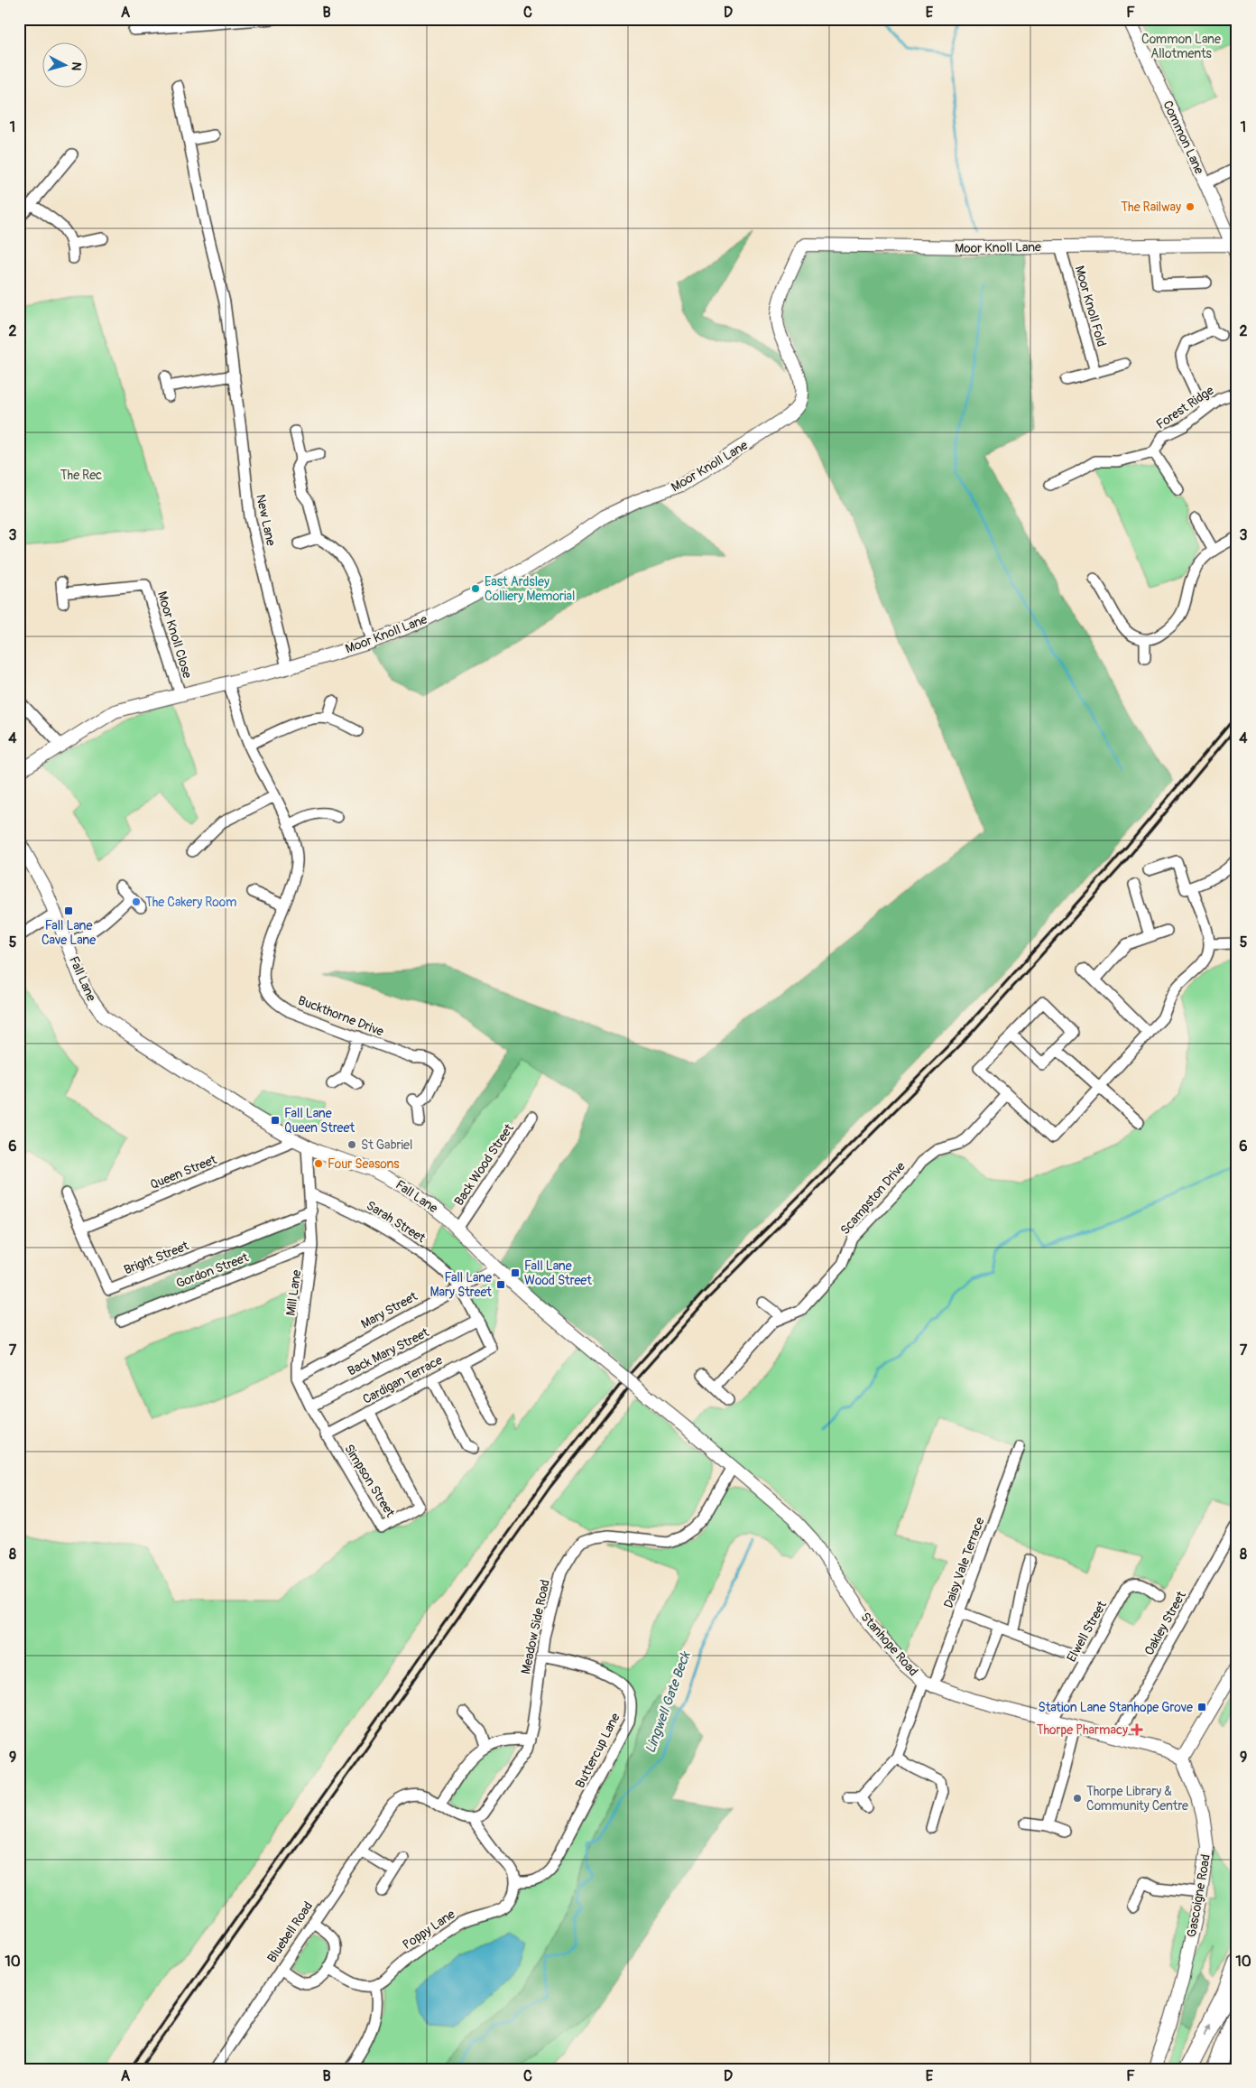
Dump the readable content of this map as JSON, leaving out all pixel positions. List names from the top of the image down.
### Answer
{
  "streets": {
    "street": [
      "Common Lane",
      "Moor Knoll Lane",
      "Moor Knoll Fold",
      "Forest Ridge",
      "New Lane",
      "Moor Knoll Close",
      "Fall Lane",
      "Buckthorne Drive",
      "Back Wood Street",
      "Queen Street",
      "Scampston Drive",
      "Sarah Street",
      "Bright Street",
      "Gordon Street",
      "Mill Lane",
      "Mary Street",
      "Back Mary Street",
      "Cardigan Terrace",
      "Simpson Street",
      "Daisy Vale Terrace",
      "Oakley Street",
      "Meadow Side Road",
      "Elwell Street",
      "Stanhope Road",
      "Buttercup Lane",
      "Gascoigne Road",
      "Poppy Lane",
      "Bluebell Road"
    ]
  },
  "crossings": [
    ["Common Lane", "Moor Knoll Lane"],
    ["Moor Knoll Lane", "Moor Knoll Fold"],
    ["Moor Knoll Lane", "New Lane"],
    ["Moor Knoll Lane", "Moor Knoll Close"],
    ["Moor Knoll Lane", "Buckthorne Drive"],
    ["Fall Lane", "Back Wood Street"],
    ["Fall Lane", "Queen Street"],
    ["Fall Lane", "Mill Lane"],
    ["Fall Lane", "Mary Street"],
    ["Fall Lane", "Stanhope Road"],
    ["Queen Street", "Bright Street"],
    ["Sarah Street", "Mill Lane"],
    ["Sarah Street", "Mary Street"],
    ["Sarah Street", "Back Mary Street"],
    ["Sarah Street", "Cardigan Terrace"],
    ["Bright Street", "Mill Lane"],
    ["Gordon Street", "Mill Lane"],
    ["Mill Lane", "Mary Street"],
    ["Mill Lane", "Back Mary Street"],
    ["Mill Lane", "Cardigan Terrace"],
    ["Mill Lane", "Simpson Street"],
    ["Cardigan Terrace", "Simpson Street"],
    ["Daisy Vale Terrace", "Stanhope Road"],
    ["Oakley Street", "Stanhope Road"],
    ["Meadow Side Road", "Stanhope Road"],
    ["Meadow Side Road", "Buttercup Lane"],
    ["Elwell Street", "Stanhope Road"],
    ["Stanhope Road", "Gascoigne Road"],
    ["Buttercup Lane", "Poppy Lane"]
  ],
  "water": ["Lingwell Gate Beck"],
  "parks": ["Common Lane Allotments", "The Rec"],
  "places": {
    "other": [
      "The Railway",
      "East Ardsley Colliery Memorial",
      "The Cakery Room",
      "St Gabriel",
      "Four Seasons",
      "Thorpe Library & Community Centre"
    ],
    "transit": [
      "Fall Lane Cave Lane",
      "Fall Lane Queen Street",
      "Fall Lane Wood Street",
      "Fall Lane Mary Street",
      "Station Lane Stanhope Grove"
    ],
    "health": ["Thorpe Pharmacy"]
  },
  "north": "right",
  "grid": {
    "columns": [
      "A",
      "B",
      "C",
      "D",
      "E",
      "F"
    ],
    "rows": [
      "1",
      "2",
      "3",
      "4",
      "5",
      "6",
      "7",
      "8",
      "9",
      "10"
    ]
  }
}
